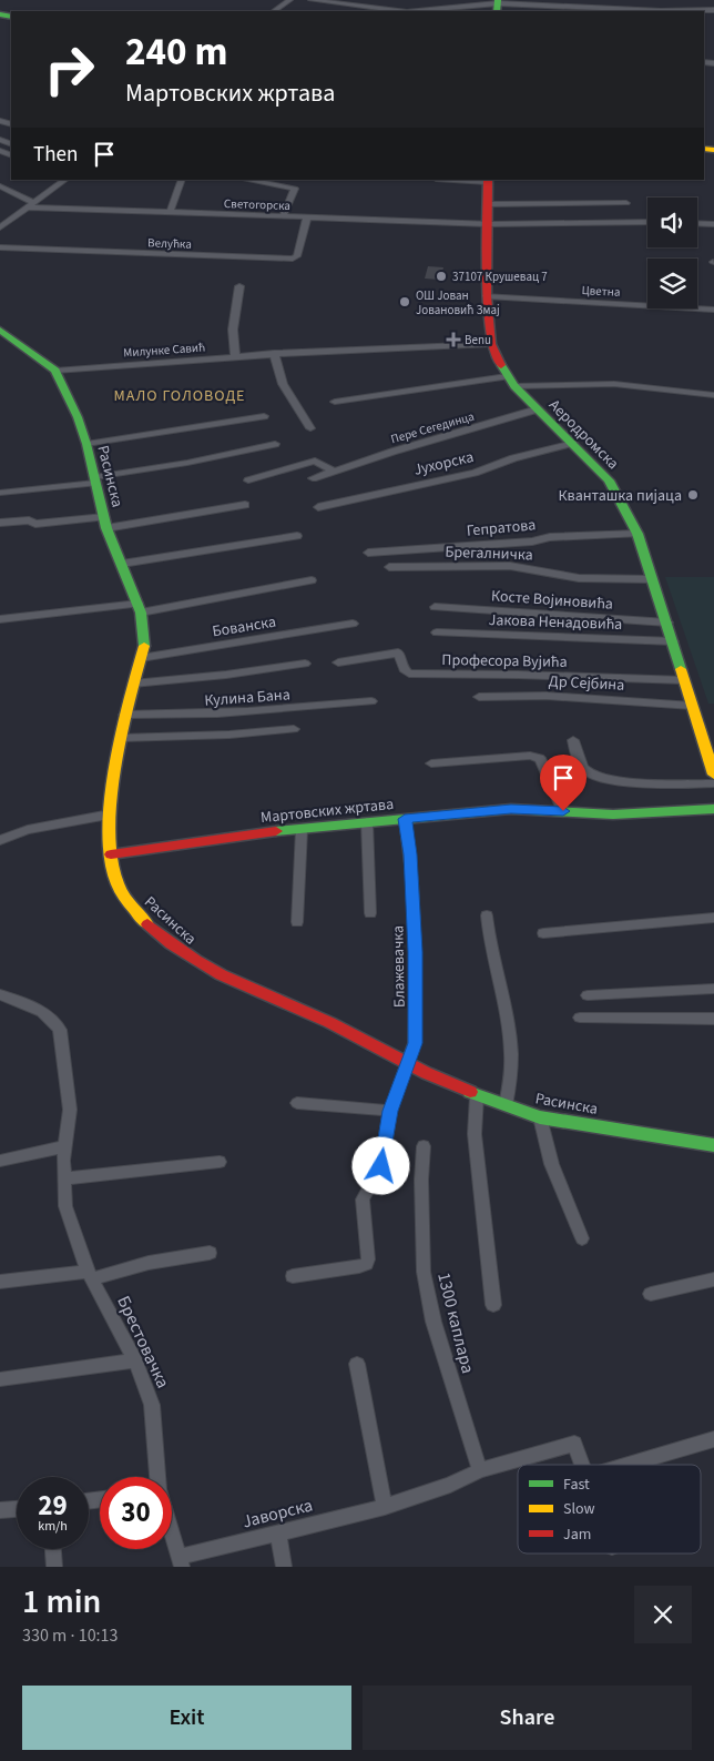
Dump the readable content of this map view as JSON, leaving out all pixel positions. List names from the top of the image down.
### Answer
{
  "streets": {
    "street": [
      "Светогорска",
      "Велућка",
      "Цветна",
      "Милунке Савић",
      "Пере Сегединца",
      "Аеродромска",
      "Јухорска",
      "Расинска",
      "Гепратова",
      "Брегалничка",
      "Косте Војиновића",
      "Јакова Ненадовића",
      "Бованска",
      "Професора Вујића",
      "Др Сејбина",
      "Кулина Бана",
      "Мартовских жртава",
      "Блажевачка",
      "1300 каплара",
      "Брестовачка",
      "Јаворска"
    ]
  },
  "crossings": [
    ["Светогорска", "Велућка"],
    ["Светогорска", "Аеродромска"],
    ["Цветна", "Аеродромска"],
    ["Милунке Савић", "Аеродромска"],
    ["Милунке Савић", "Расинска"],
    ["Пере Сегединца", "Аеродромска"],
    ["Аеродромска", "Јухорска"],
    ["Аеродромска", "Гепратова"],
    ["Аеродромска", "Брегалничка"],
    ["Аеродромска", "Косте Војиновића"],
    ["Аеродромска", "Јакова Ненадовића"],
    ["Аеродромска", "Професора Вујића"],
    ["Аеродромска", "Др Сејбина"],
    ["Расинска", "Бованска"],
    ["Расинска", "Кулина Бана"],
    ["Расинска", "Мартовских жртава"],
    ["Расинска", "Блажевачка"],
    ["Мартовских жртава", "Блажевачка"],
    ["1300 каплара", "Јаворска"],
    ["Брестовачка", "Јаворска"]
  ],
  "districts": ["МАЛО ГОЛОВОДЕ"],
  "places": {
    "other": ["37107 Крушевац 7", "ОШ Јован Јовановић Змај", "Кванташка пијаца"],
    "health": ["Benu"]
  },
  "legend": ["Fast", "Slow", "Jam"],
  "page": {
    "turn": ["240 m", "Мартовских жртава"],
    "then": "Then",
    "speed": "29 km/h",
    "limit": "30",
    "heading": ["1 min", "330 m · 10:13"],
    "buttons": ["Exit", "Share"]
  }
}
